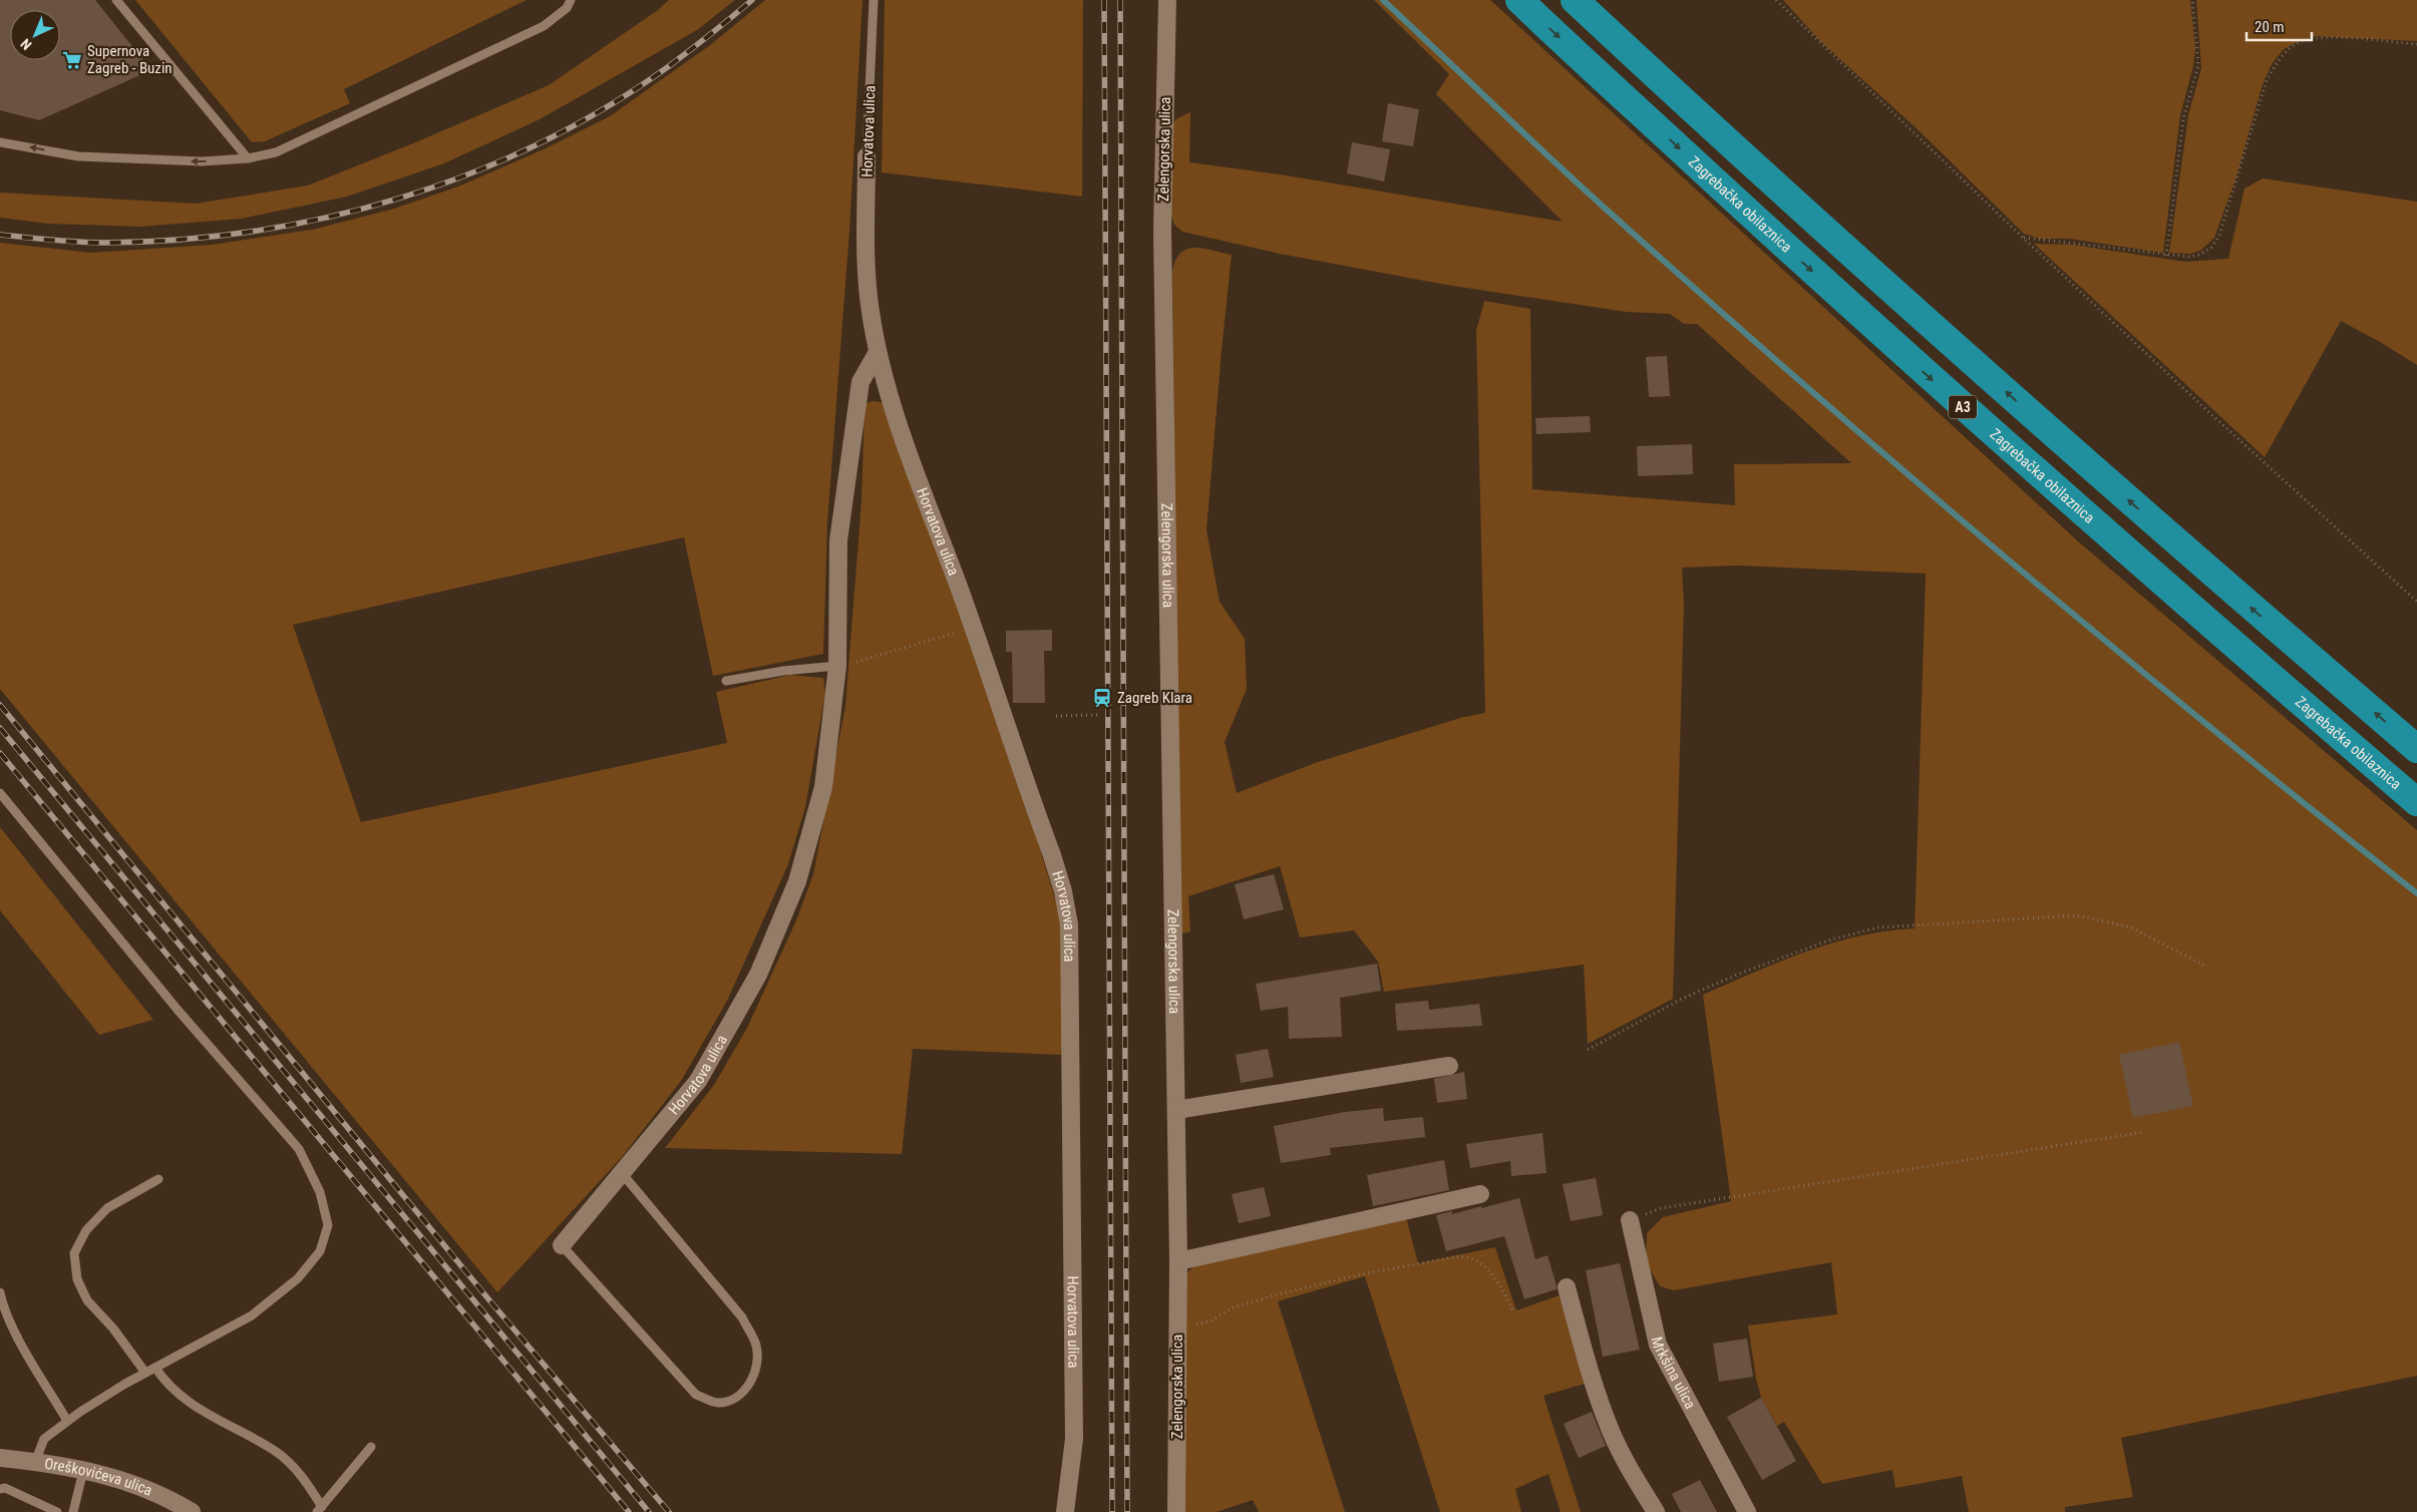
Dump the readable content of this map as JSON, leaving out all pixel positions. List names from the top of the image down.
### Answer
{
  "streets": {
    "highway": ["Zagrebačka obilaznica", "A3"],
    "street": [
      "Horvatova ulica",
      "Zelengorska ulica",
      "Mrkšina ulica",
      "Oreškovićeva ulica"
    ]
  },
  "places": {
    "supermarket": ["Supernova Zagreb - Buzin"],
    "station": ["Zagreb Klara"]
  },
  "scale_bar": "20 m",
  "north": "bottom left"
}
